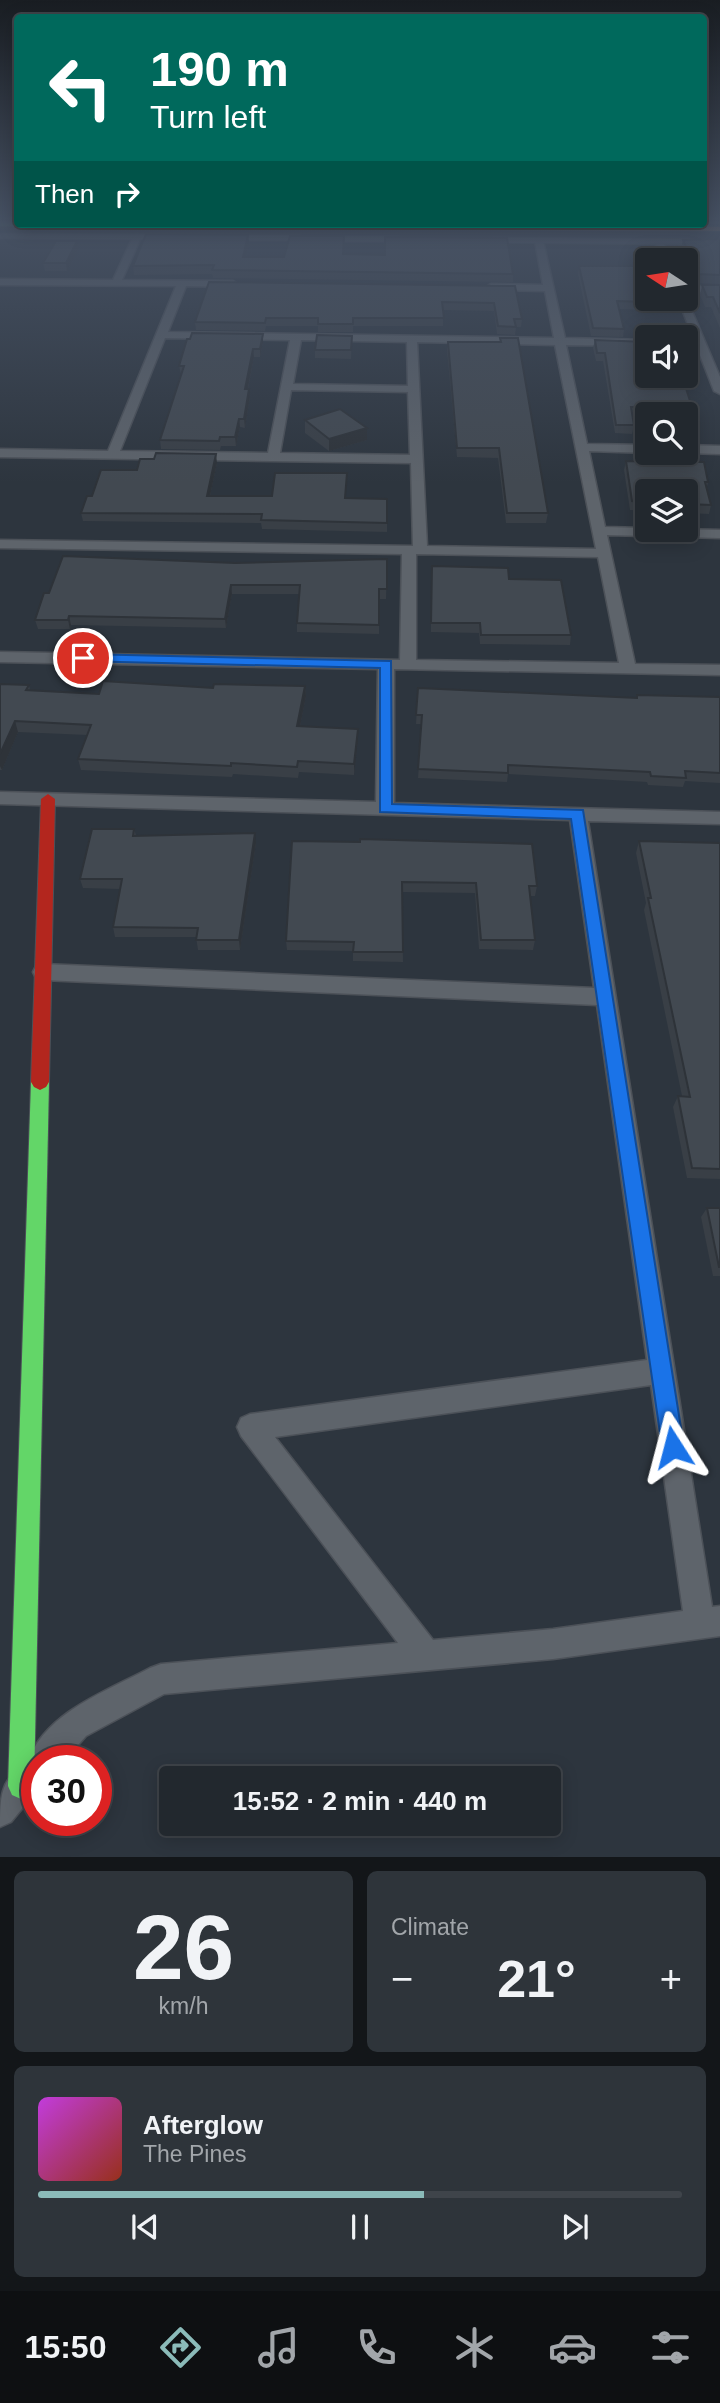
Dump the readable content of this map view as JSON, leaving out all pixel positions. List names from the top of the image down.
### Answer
{
  "north": "left",
  "page": {
    "turn": ["190 m", "Turn left"],
    "then": "Then",
    "limit": "30",
    "trip": "15:52 · 2 min · 440 m",
    "tile": [
      ["26", "km/h"],
      "Climate"
    ],
    "heat": ["−", "21°", "+"],
    "song": ["Afterglow", "The Pines"],
    "tabs": "15:50"
  }
}
